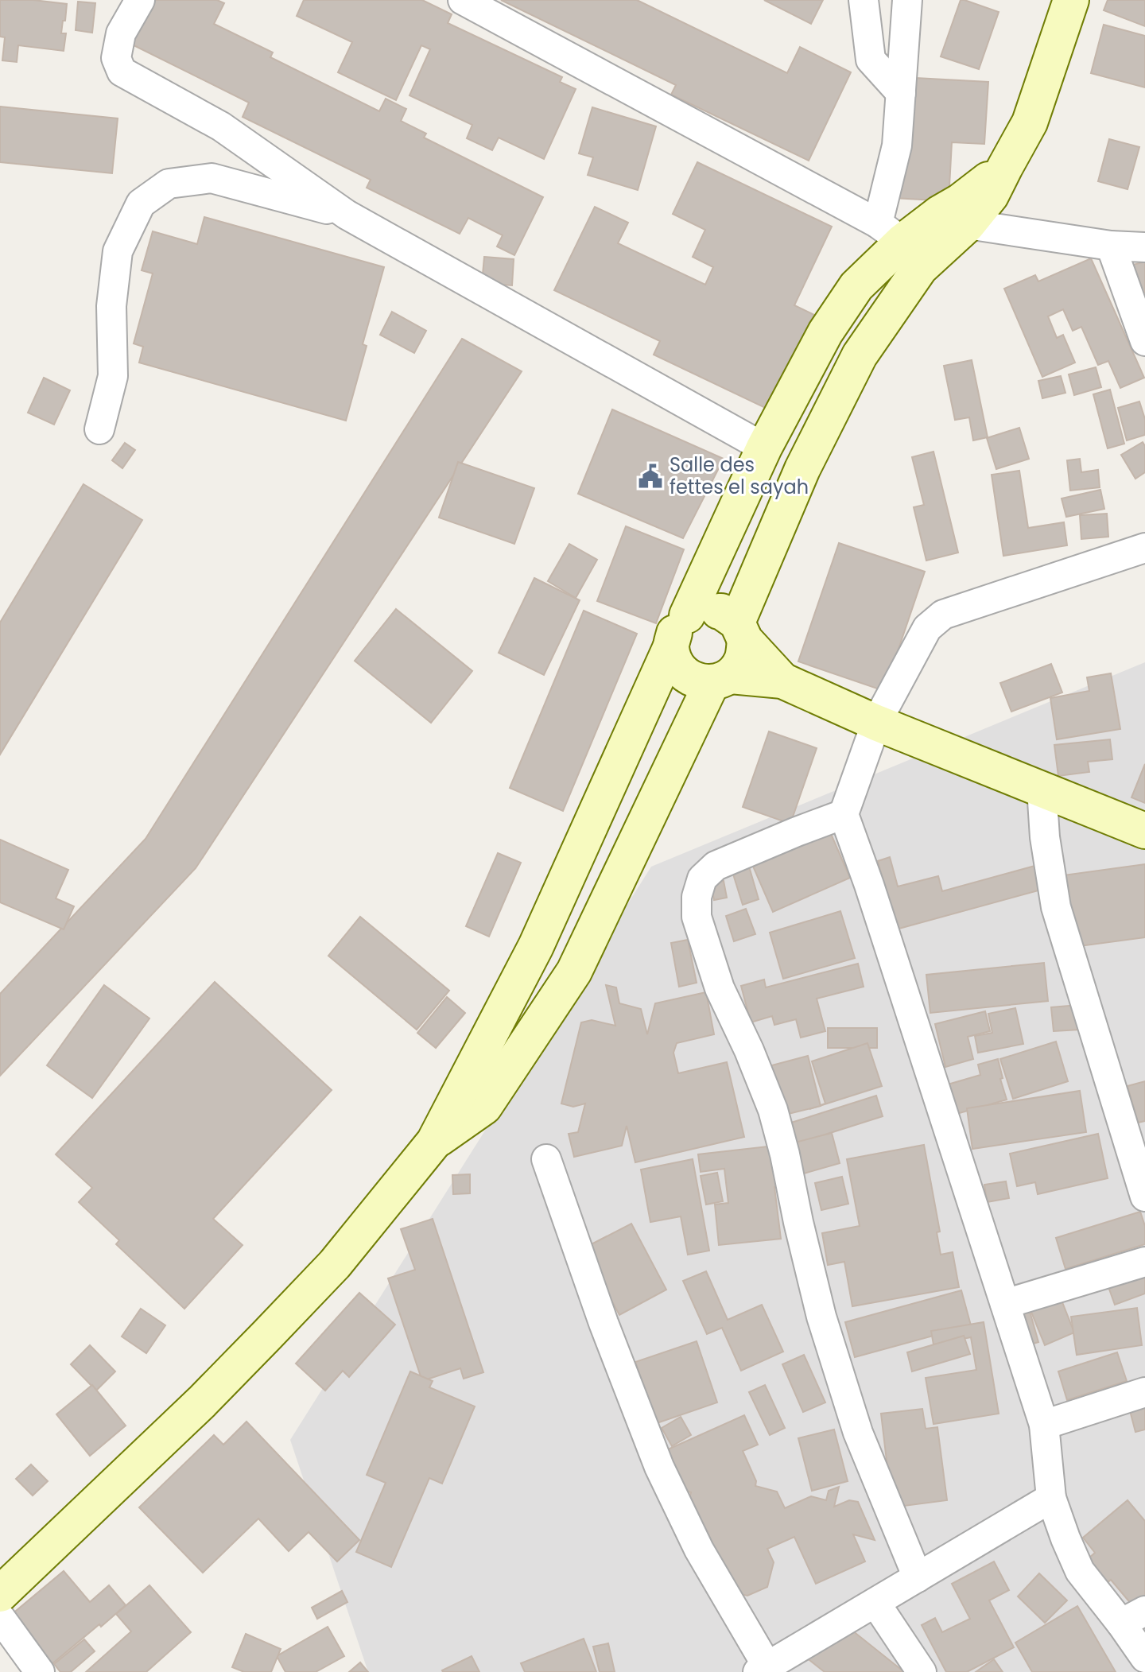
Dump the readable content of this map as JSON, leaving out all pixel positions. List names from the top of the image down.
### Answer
{
  "places": {
    "public building": ["Salle des fettes el sayah"]
  }
}
